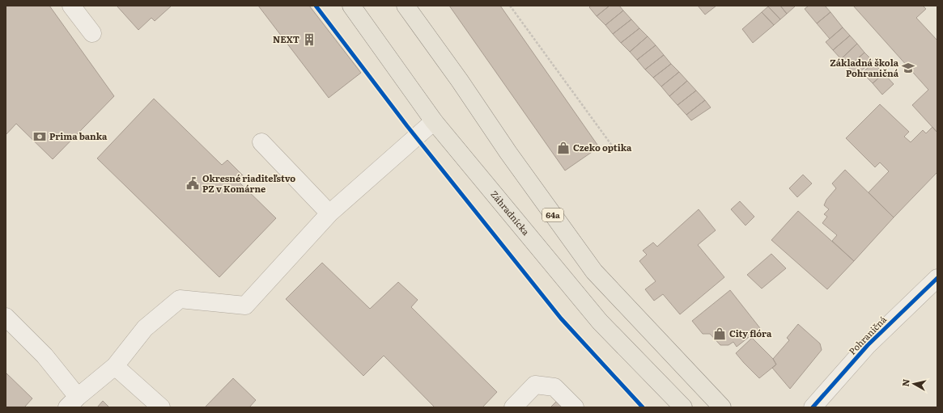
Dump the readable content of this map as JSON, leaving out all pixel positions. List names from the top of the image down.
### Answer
{
  "streets": {
    "main road": ["Záhradnícka", "64a"],
    "street": ["Pohraničná"]
  },
  "places": {
    "building": ["NEXT"],
    "school or university": ["Základná škola Pohraničná"],
    "bank": ["Prima banka"],
    "shop": ["Czeko optika", "City flóra"],
    "public building": ["Okresné riaditeľstvo PZ v Komárne"]
  },
  "north": "left"
}
